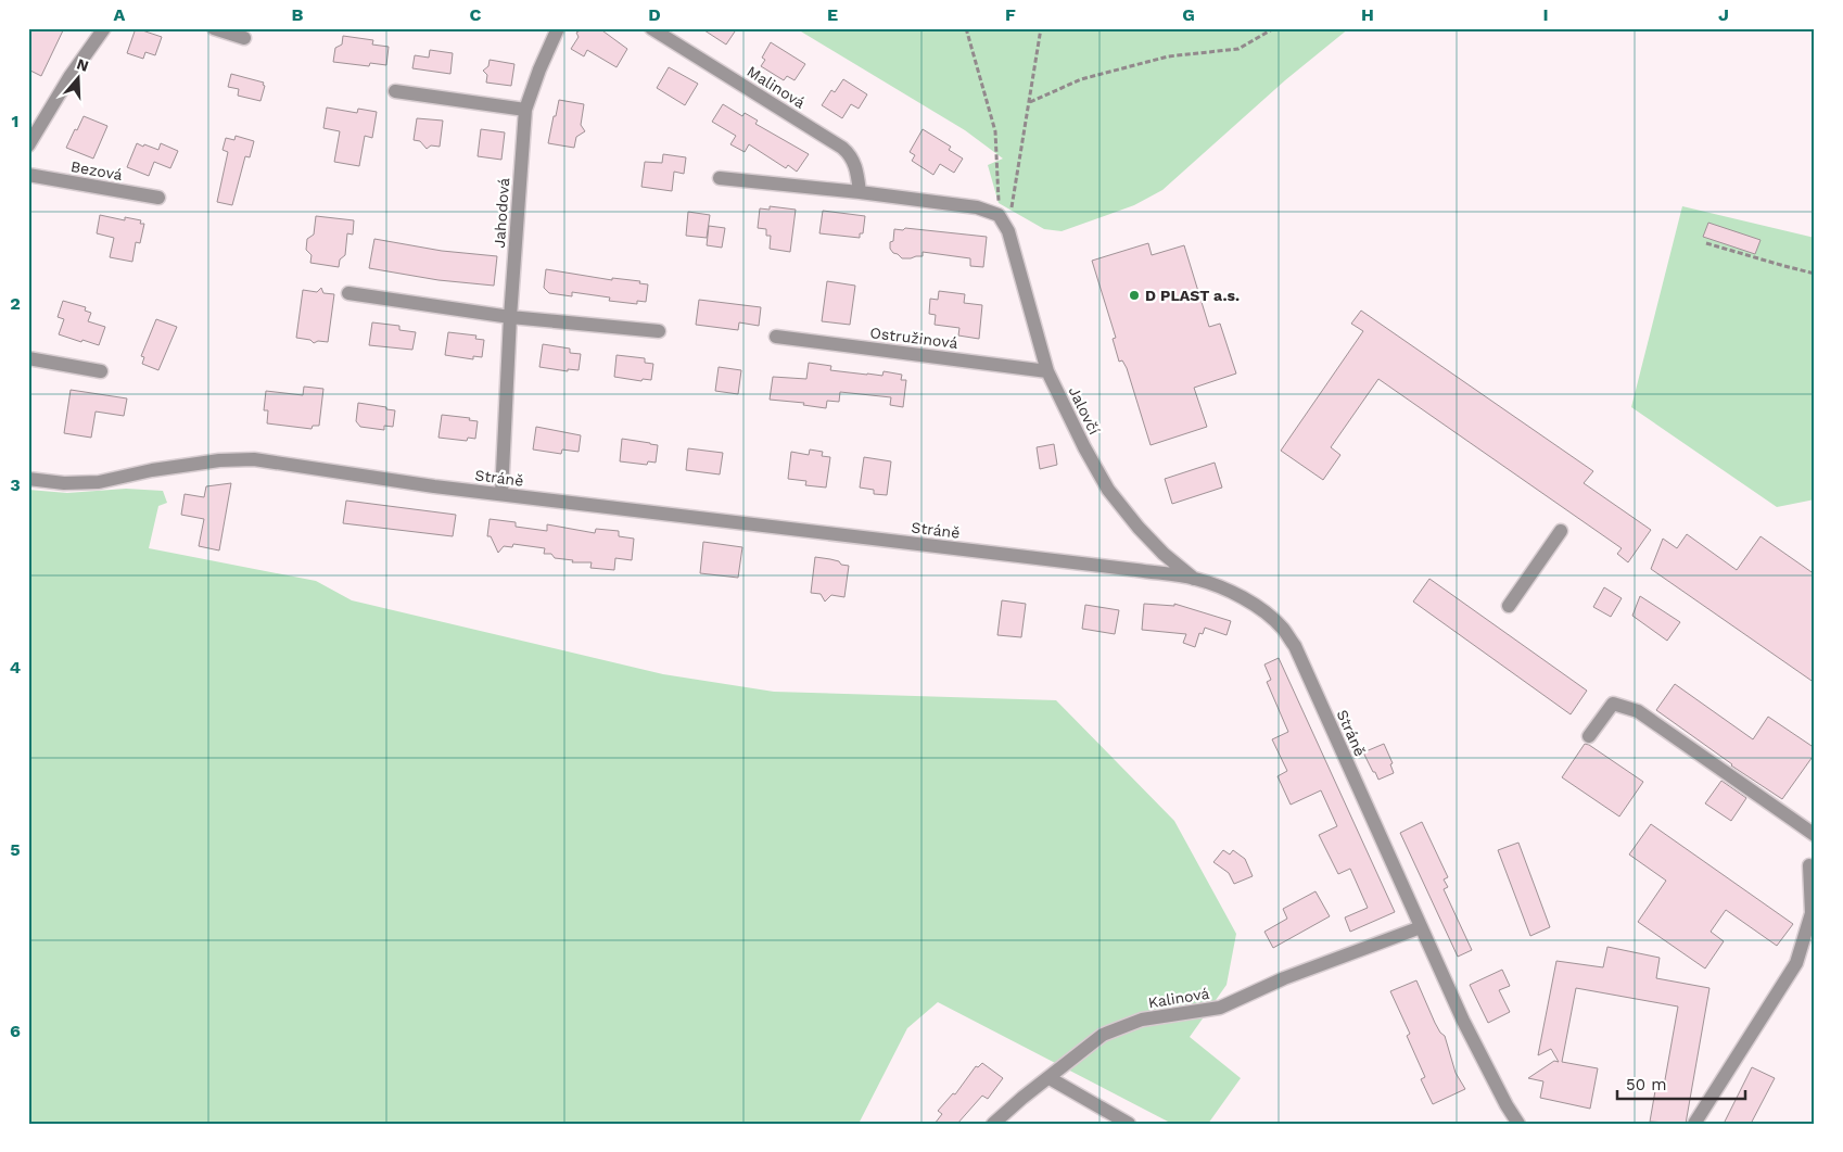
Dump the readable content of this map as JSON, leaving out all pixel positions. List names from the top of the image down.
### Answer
{
  "streets": {
    "street": [
      "Malinová",
      "Bezová",
      "Jahodová",
      "Ostružinová",
      "Jalovčí",
      "Stráně",
      "Kalinová"
    ]
  },
  "crossings": [
    ["Jahodová", "Stráně"],
    ["Ostružinová", "Jalovčí"],
    ["Jalovčí", "Stráně"],
    ["Stráně", "Kalinová"]
  ],
  "places": ["D PLAST a.s."],
  "scale_bar": "50 m",
  "north": "top",
  "grid": {
    "columns": [
      "A",
      "B",
      "C",
      "D",
      "E",
      "F",
      "G",
      "H",
      "I",
      "J"
    ],
    "rows": [
      "1",
      "2",
      "3",
      "4",
      "5",
      "6"
    ]
  }
}
